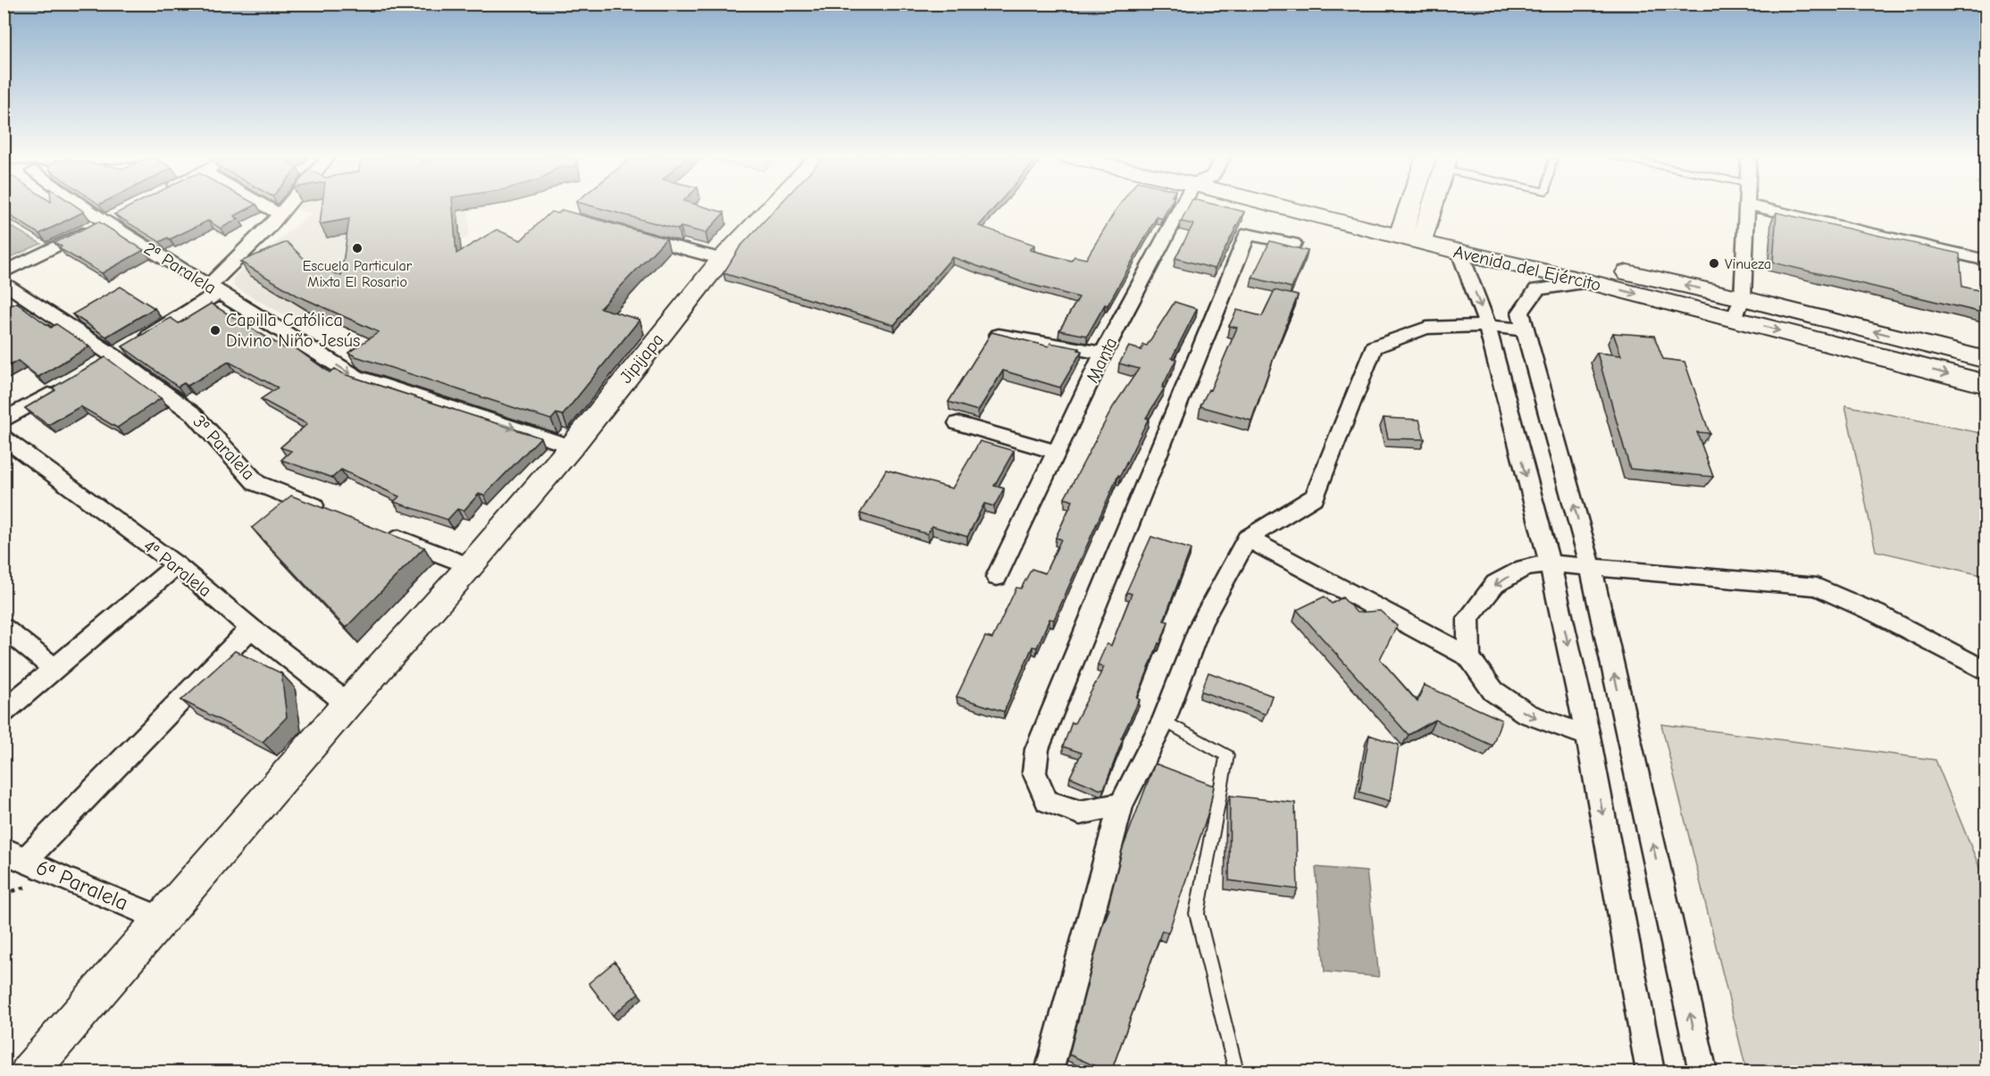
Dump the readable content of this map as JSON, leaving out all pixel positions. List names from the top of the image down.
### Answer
{
  "streets": {
    "main road": ["Avenida del Ejército", "Jipijapa"],
    "street": [
      "2ª Paralela",
      "Manta",
      "3ª Paralela",
      "4ª Paralela",
      "6ª Paralela"
    ]
  },
  "crossings": [
    ["2ª Paralela", "Jipijapa"],
    ["Jipijapa", "4ª Paralela"],
    ["Jipijapa", "6ª Paralela"]
  ],
  "one_way": ["2ª Paralela"],
  "places": ["Escuela Particular Mixta El Rosario", "Vinueza", "Capilla Católica Divino Niño Jesús"]
}
